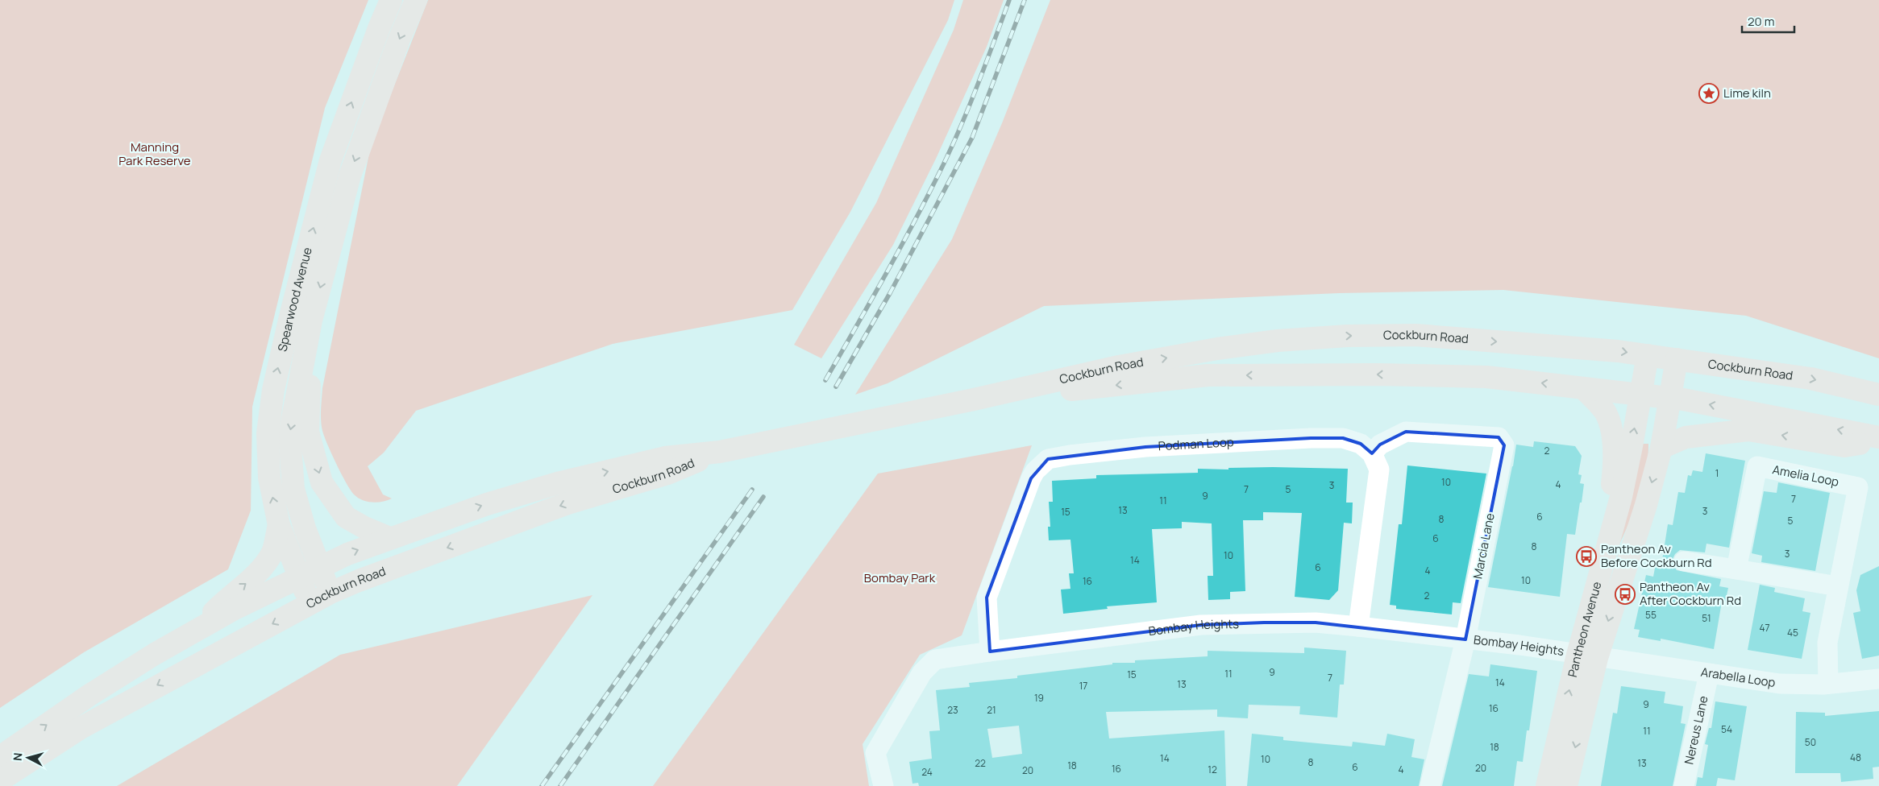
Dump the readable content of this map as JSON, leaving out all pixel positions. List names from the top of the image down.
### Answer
{
  "streets": {
    "main road": ["Spearwood Avenue", "Cockburn Road", "Pantheon Avenue"],
    "street": [
      "Podman Loop",
      "Amelia Loop",
      "Marcia Lane",
      "Bombay Heights",
      "Arabella Loop",
      "Nereus Lane"
    ]
  },
  "crossings": [
    ["Spearwood Avenue", "Cockburn Road"],
    ["Cockburn Road", "Pantheon Avenue"],
    ["Podman Loop", "Marcia Lane"],
    ["Podman Loop", "Bombay Heights"],
    ["Amelia Loop", "Arabella Loop"],
    ["Marcia Lane", "Bombay Heights"],
    ["Bombay Heights", "Pantheon Avenue"],
    ["Bombay Heights", "Arabella Loop"],
    ["Pantheon Avenue", "Arabella Loop"],
    ["Arabella Loop", "Nereus Lane"]
  ],
  "parks": ["Manning Park Reserve", "Bombay Park"],
  "places": {
    "place": ["Lime kiln"],
    "bus stop": ["Pantheon Av Before Cockburn Rd", "Pantheon Av After Cockburn Rd"]
  },
  "house_numbers": [
    "2",
    "1",
    "10",
    "4",
    "3",
    "7",
    "5",
    "9",
    "7",
    "11",
    "13",
    "3",
    "15",
    "6",
    "8",
    "5",
    "6",
    "8",
    "3",
    "10",
    "14",
    "6",
    "4",
    "10",
    "16",
    "2",
    "55",
    "51",
    "47",
    "45",
    "9",
    "11",
    "15",
    "7",
    "14",
    "13",
    "17",
    "19",
    "9",
    "16",
    "23",
    "21",
    "54",
    "11",
    "50",
    "18",
    "48",
    "14",
    "10",
    "8",
    "22",
    "13",
    "18",
    "6",
    "20",
    "16",
    "12",
    "4",
    "20",
    "24"
  ],
  "scale_bar": "20 m",
  "north": "left"
}
